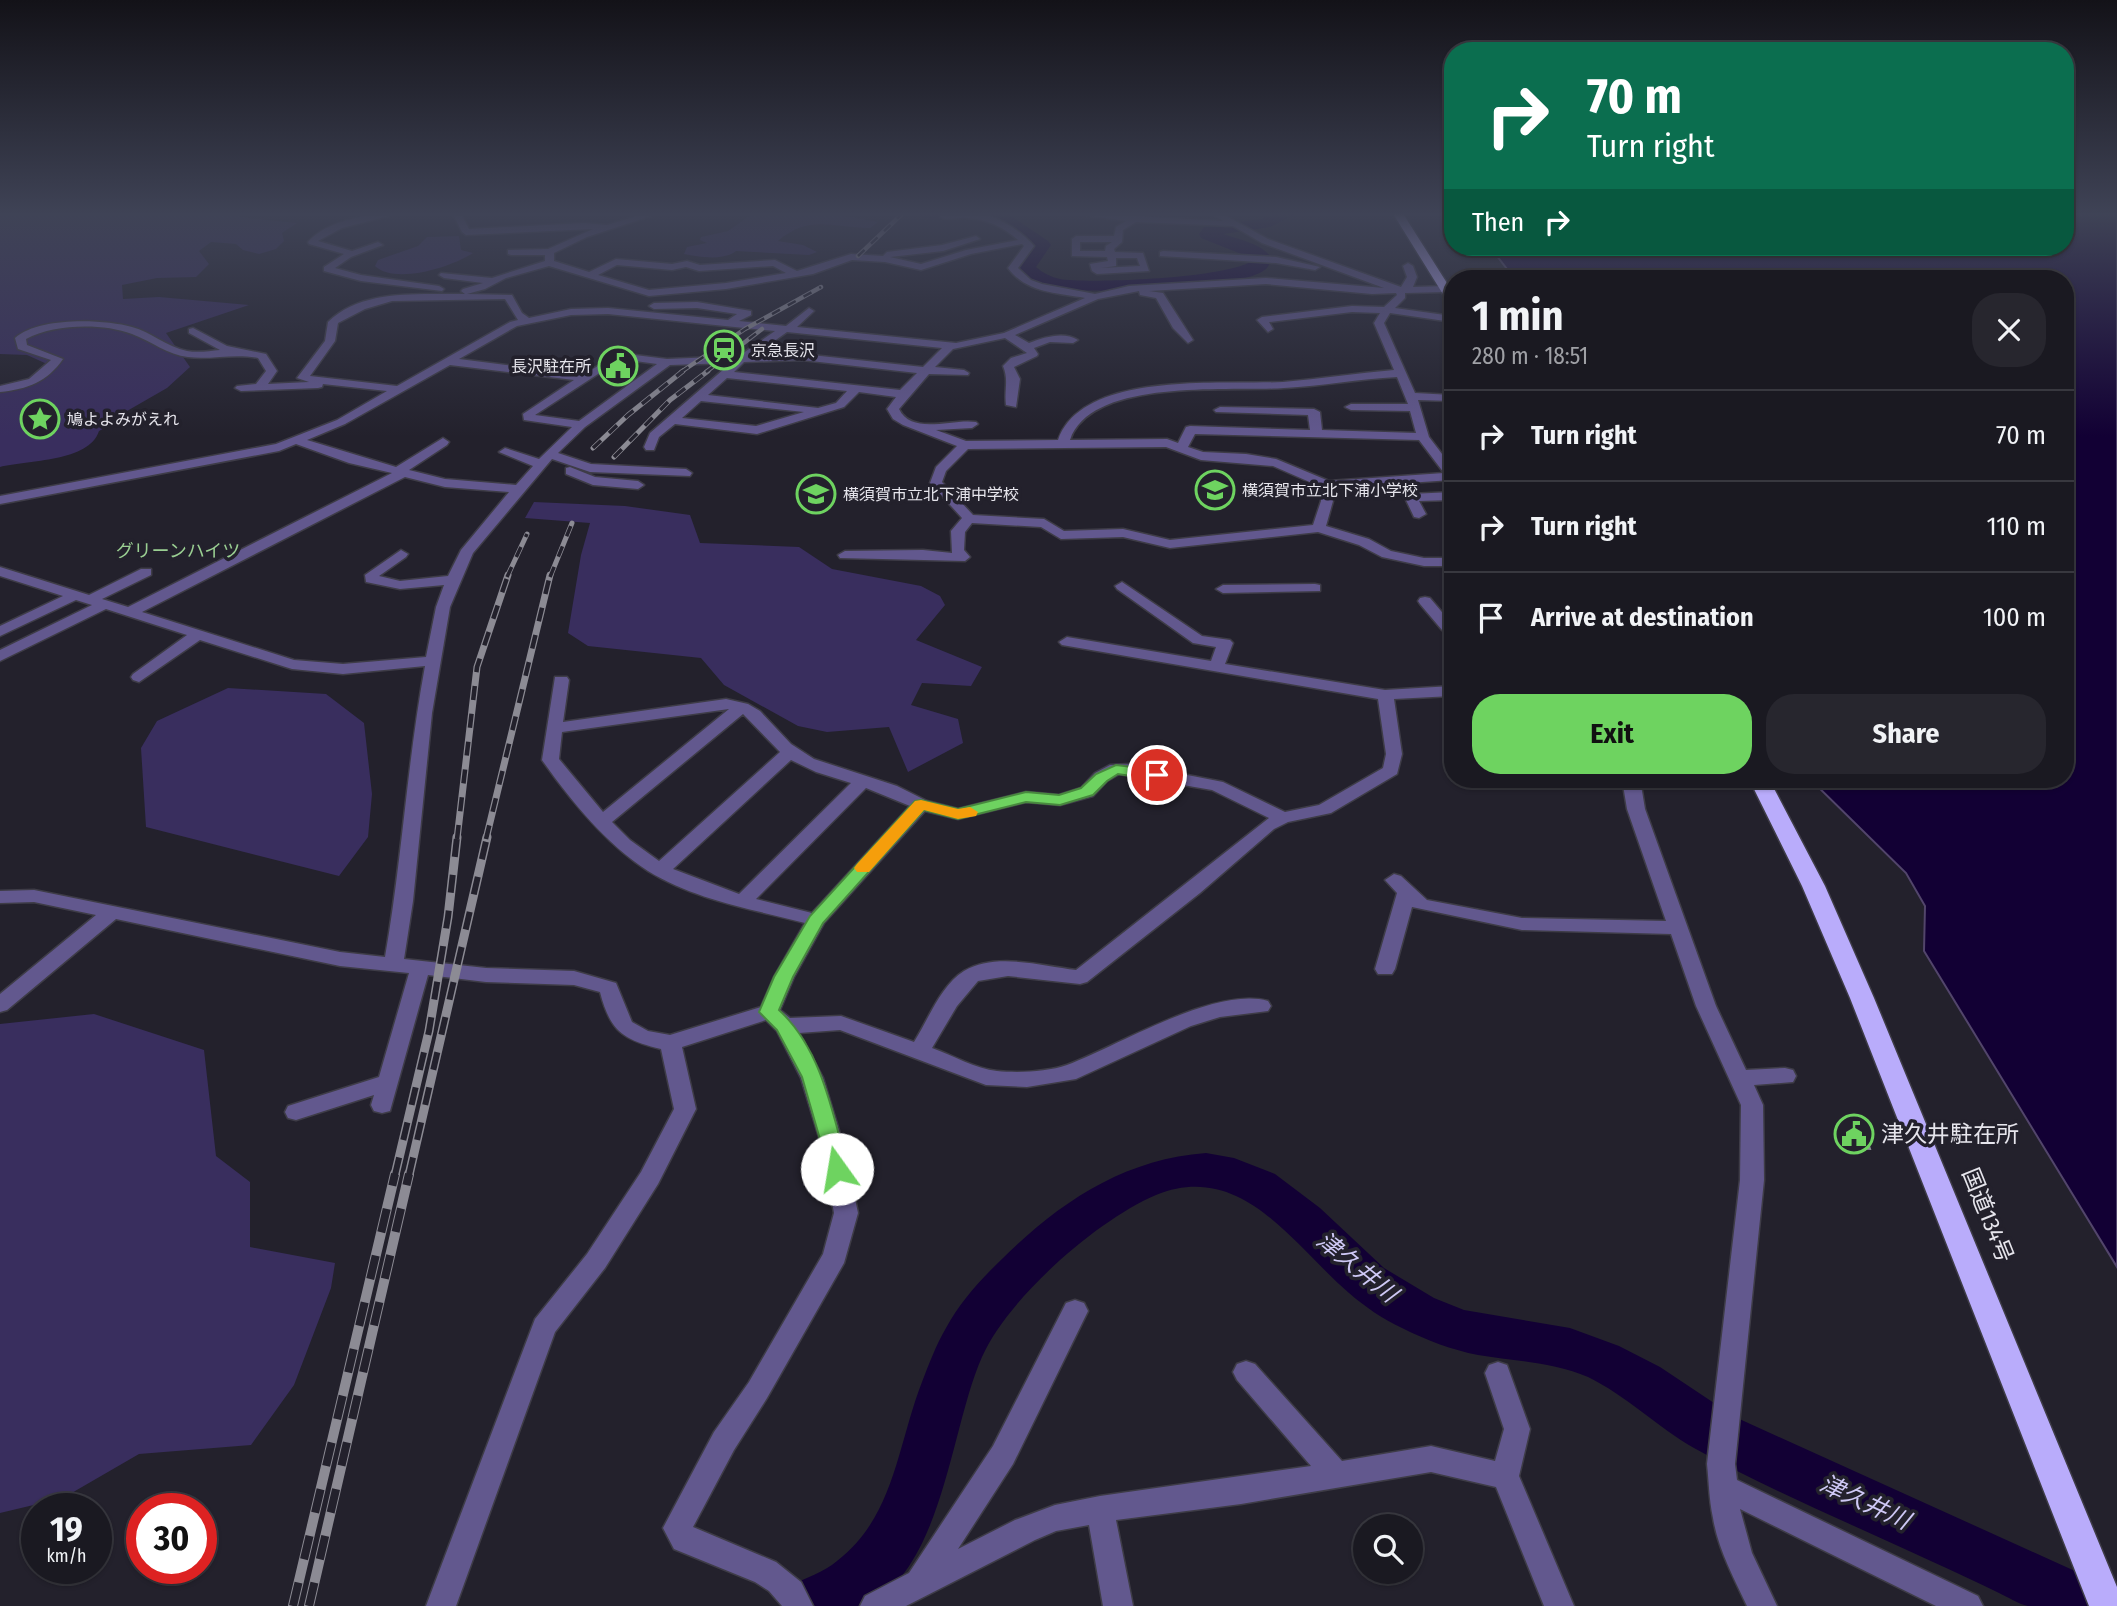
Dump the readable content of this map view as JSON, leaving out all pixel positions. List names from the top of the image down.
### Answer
{
  "streets": {
    "highway": ["国道134号"]
  },
  "districts": ["グリーンハイツ"],
  "water": ["津久井川"],
  "places": {
    "station": ["京急長沢"],
    "public building": ["長沢駐在所", "津久井駐在所"],
    "place": ["鳩よよみがえれ"],
    "school or university": ["横須賀市立北下浦小学校", "横須賀市立北下浦中学校"]
  },
  "page": {
    "turn": ["70 m", "Turn right"],
    "then": "Then",
    "heading": ["1 min", "280 m · 18:51"],
    "list": [
      {
        "name": "Turn right",
        "value": "70 m"
      },
      {
        "name": "Turn right",
        "value": "110 m"
      },
      {
        "name": "Arrive at destination",
        "value": "100 m"
      }
    ],
    "buttons": ["Exit", "Share"],
    "speed": "19 km/h",
    "limit": "30"
  }
}
